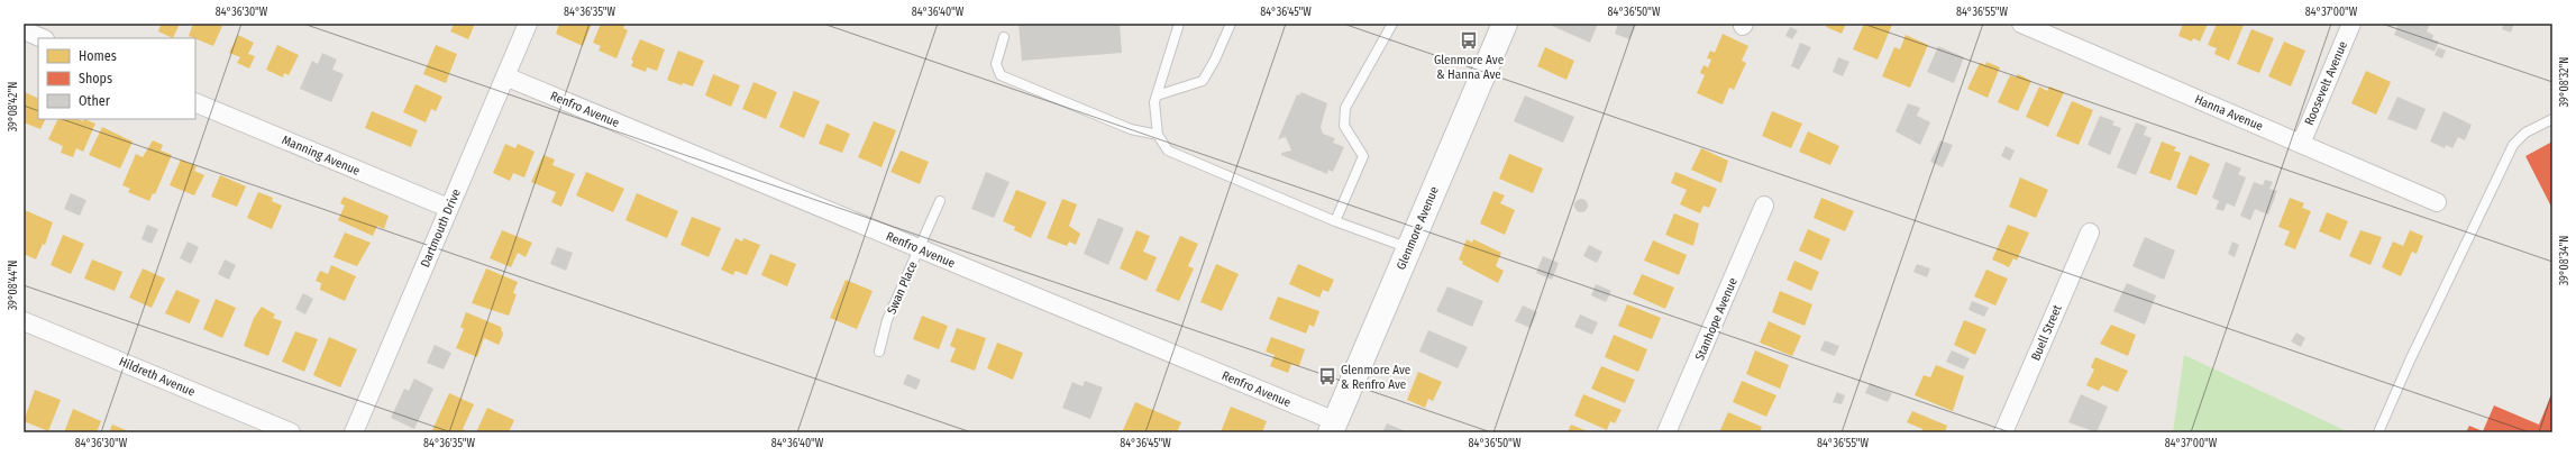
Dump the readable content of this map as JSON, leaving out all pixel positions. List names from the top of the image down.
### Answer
{
  "streets": {
    "street": [
      "Roosevelt Avenue",
      "Renfro Avenue",
      "Hanna Avenue",
      "Manning Avenue",
      "Dartmouth Drive",
      "Glenmore Avenue",
      "Stanhope Avenue",
      "Buell Street",
      "Hildreth Avenue"
    ],
    "lane": ["Swan Place"]
  },
  "crossings": [
    ["Roosevelt Avenue", "Hanna Avenue"],
    ["Renfro Avenue", "Dartmouth Drive"],
    ["Renfro Avenue", "Glenmore Avenue"],
    ["Renfro Avenue", "Swan Place"],
    ["Manning Avenue", "Dartmouth Drive"]
  ],
  "places": {
    "bus stop": ["Glenmore Ave & Hanna Ave", "Glenmore Ave & Renfro Ave"]
  },
  "legend": ["Homes", "Shops", "Other"],
  "coordinates": [
    "84°36'30\"W",
    "84°36'35\"W",
    "84°36'40\"W",
    "84°36'45\"W",
    "84°36'50\"W",
    "84°36'55\"W",
    "84°37'00\"W",
    "39°08'32\"N",
    "39°08'42\"N",
    "39°08'34\"N",
    "39°08'44\"N"
  ]
}
